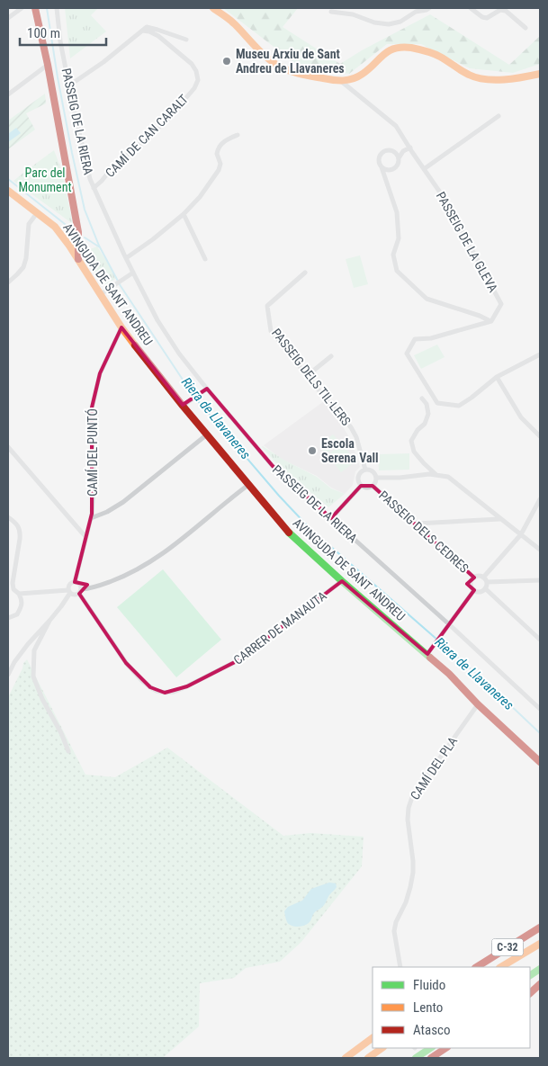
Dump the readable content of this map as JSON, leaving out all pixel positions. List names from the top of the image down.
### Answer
{
  "streets": {
    "main road": ["AVINGUDA DE SANT ANDREU", "C-32"],
    "street": [
      "PASSEIG DE LA RIERA",
      "CAMÍ DE CAN CARALT",
      "PASSEIG DE LA GLEVA",
      "PASSEIG DELS TIL·LERS",
      "CAMÍ DEL PUNTÓ",
      "PASSEIG DELS CEDRES",
      "CARRER DE MANAUTA",
      "CAMÍ DEL PLA"
    ]
  },
  "crossings": [
    ["PASSEIG DE LA RIERA", "CAMÍ DE CAN CARALT"],
    ["AVINGUDA DE SANT ANDREU", "CAMÍ DEL PUNTÓ"],
    ["AVINGUDA DE SANT ANDREU", "CARRER DE MANAUTA"],
    ["AVINGUDA DE SANT ANDREU", "CAMÍ DEL PLA"],
    ["PASSEIG DELS TIL·LERS", "PASSEIG DELS CEDRES"],
    ["CAMÍ DEL PUNTÓ", "CARRER DE MANAUTA"]
  ],
  "water": ["Riera de Llavaneres"],
  "parks": ["Parc del Monument"],
  "places": ["Museu Arxiu de Sant Andreu de Llavaneres", "Escola Serena Vall"],
  "legend": ["Fluido", "Lento", "Atasco"],
  "scale_bar": "100 m"
}
